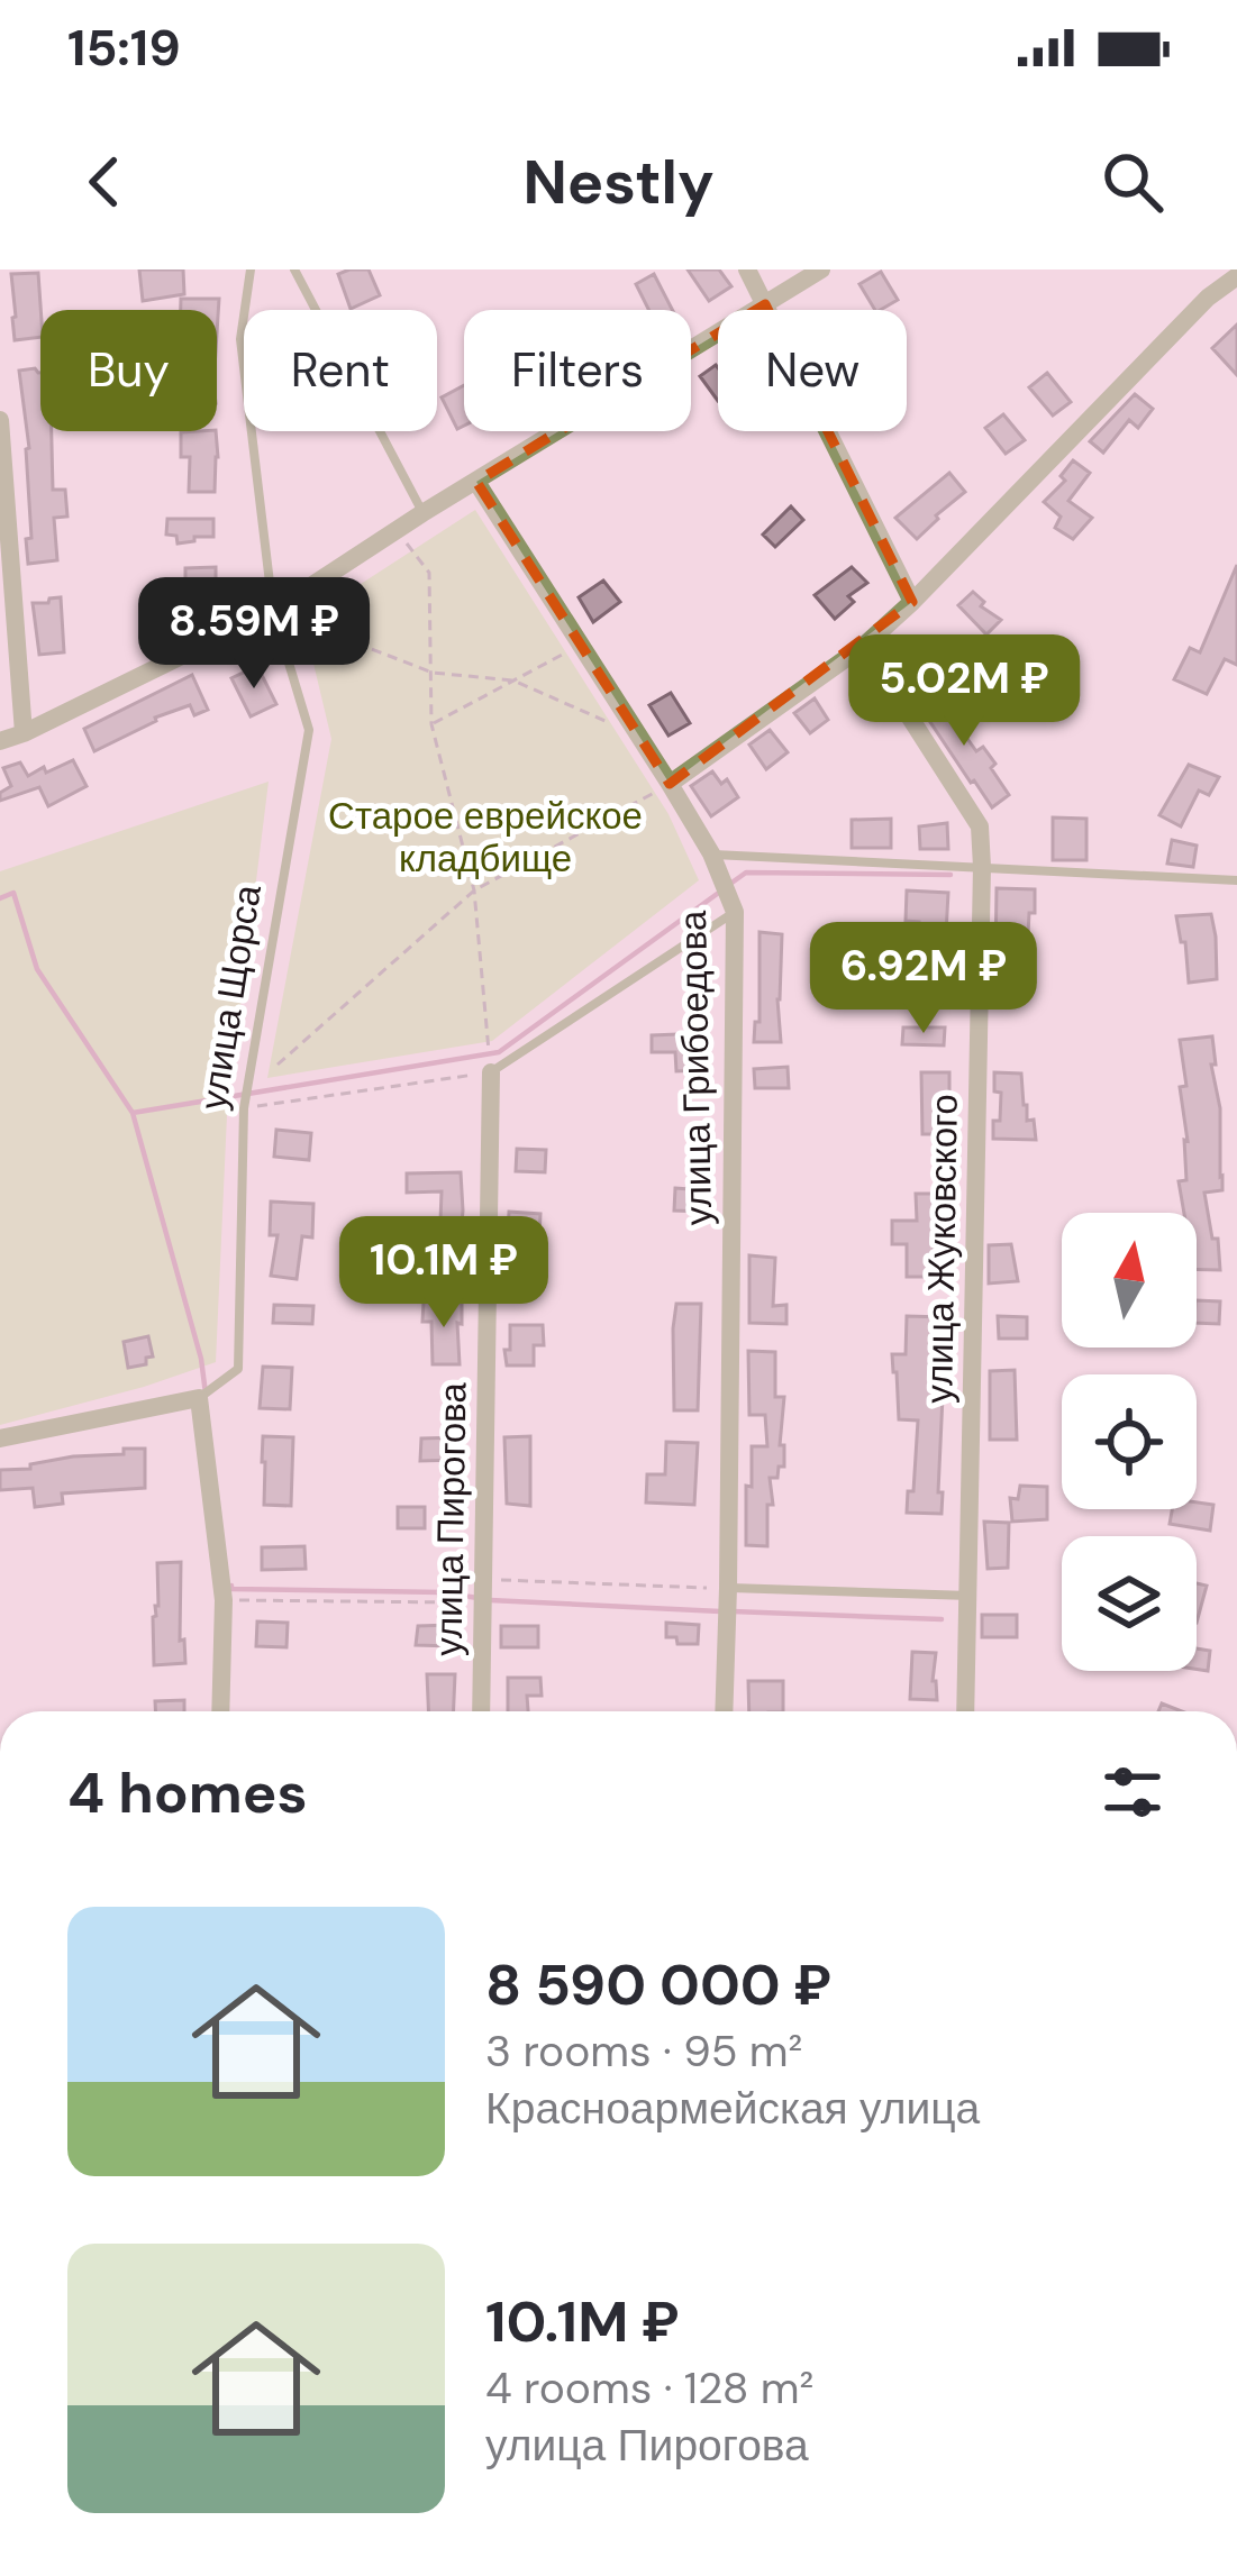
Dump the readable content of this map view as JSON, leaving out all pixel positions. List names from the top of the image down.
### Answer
{
  "streets": {
    "street": ["улица Грибоедова", "улица Жуковского", "улица Пирогова"],
    "lane": ["улица Щорса"]
  },
  "parks": ["Старое еврейское кладбище"],
  "north": "top",
  "page": {
    "status": "15:19",
    "header": "Nestly",
    "chip": [
      "Buy",
      "Rent",
      "Filters",
      "New"
    ],
    "price": [
      "8.59M ₽",
      "5.02M ₽",
      "6.92M ₽",
      "10.1M ₽"
    ],
    "heading": "4 homes",
    "list": [
      {
        "name": "8 590 000 ₽",
        "note": "3 rooms · 95 m² · Красноармейская улица"
      },
      {
        "name": "10.1M ₽",
        "note": "4 rooms · 128 m² · улица Пирогова"
      }
    ]
  }
}
